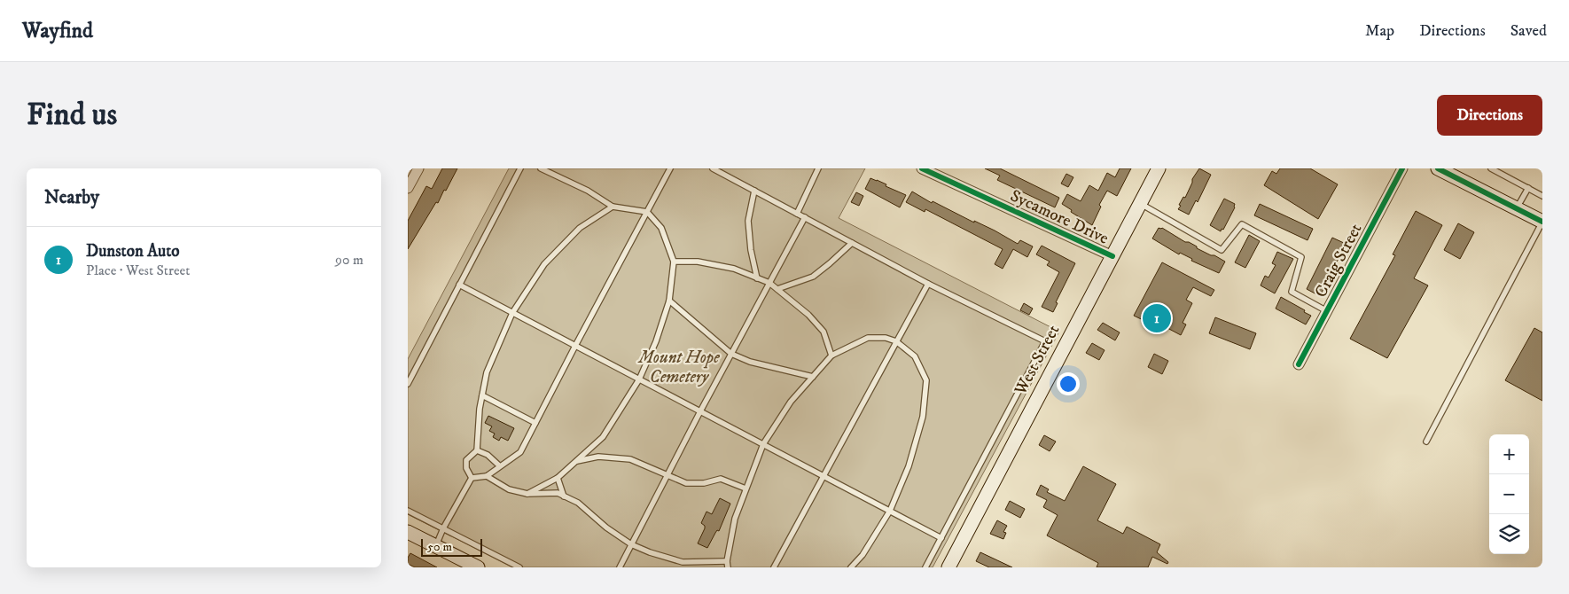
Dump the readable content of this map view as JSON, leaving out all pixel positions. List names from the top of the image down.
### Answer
{
  "streets": {
    "main road": ["West Street"],
    "street": ["Sycamore Drive", "Craig Street"]
  },
  "crossings": [
    ["Sycamore Drive", "West Street"]
  ],
  "parks": ["Mount Hope Cemetery"],
  "scale_bar": "50 m",
  "page": {
    "header": "Wayfind",
    "nav": ["Map", "Directions", "Saved"],
    "buttons": "Directions",
    "title": "Find us",
    "heading": "Nearby",
    "list": [
      {
        "mark": "1",
        "name": "Dunston Auto",
        "note": "Place · West Street",
        "value": "90 m"
      }
    ],
    "pins": "1",
    "map_buttons": ["+", "−"],
    "scale": "50 m"
  }
}
